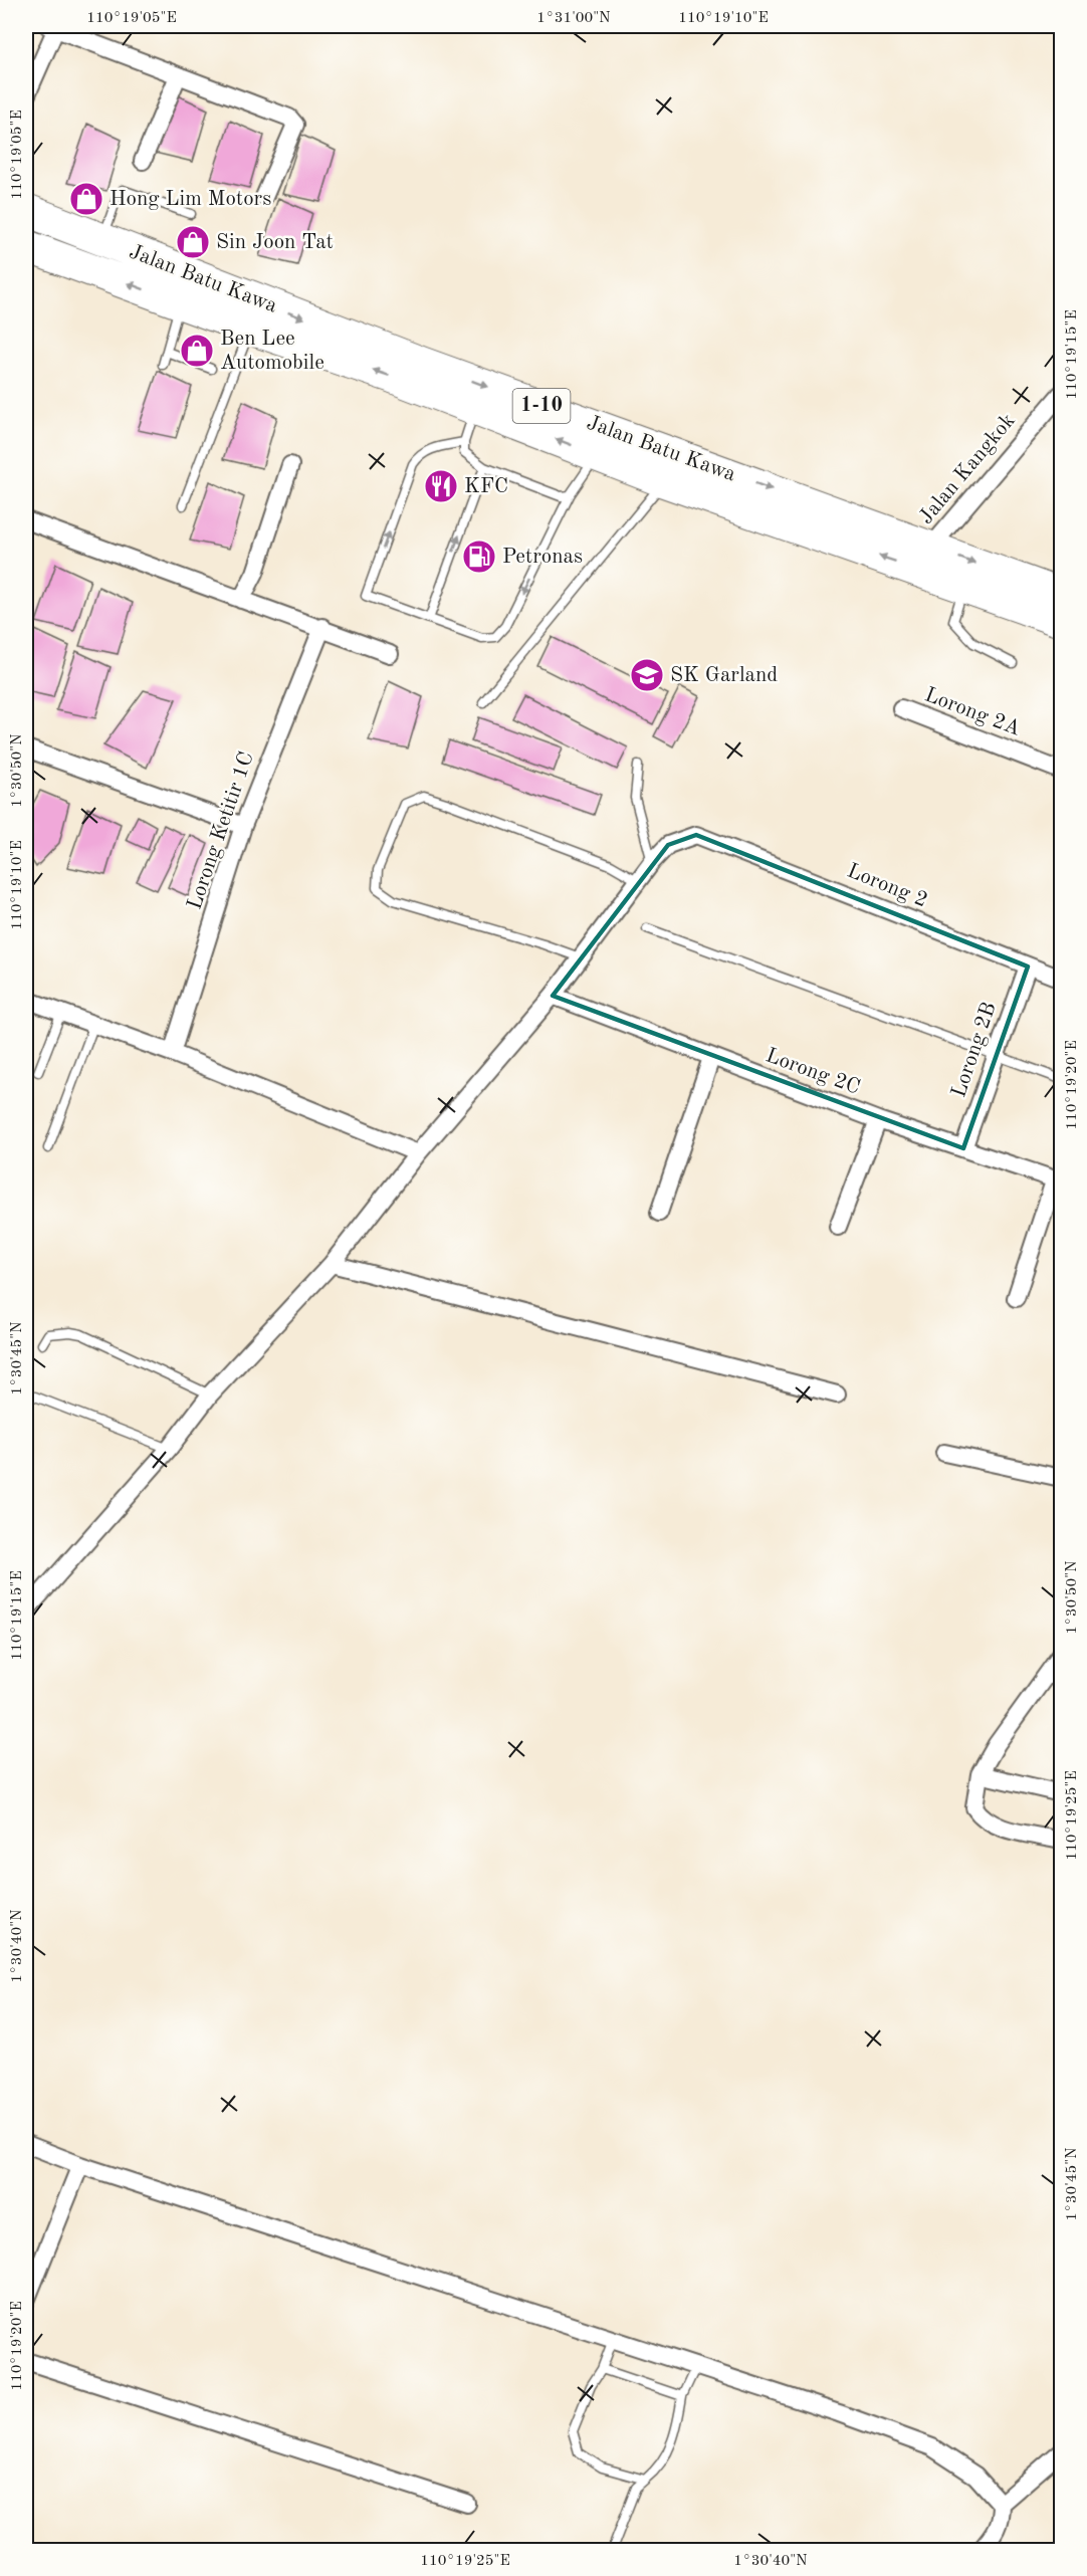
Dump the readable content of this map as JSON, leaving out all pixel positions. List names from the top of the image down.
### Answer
{
  "streets": {
    "highway": ["Jalan Batu Kawa", "1-10"],
    "street": [
      "Jalan Kangkok",
      "Lorong 2A",
      "Lorong Ketitir 1C",
      "Lorong 2",
      "Lorong 2B",
      "Lorong 2C"
    ]
  },
  "crossings": [
    ["Jalan Batu Kawa", "Jalan Kangkok"],
    ["Lorong 2", "Lorong 2B"],
    ["Lorong 2B", "Lorong 2C"]
  ],
  "places": {
    "shop": ["Hong Lim Motors", "Sin Joon Tat", "Ben Lee Automobile"],
    "restaurant": ["KFC"],
    "fuel station": ["Petronas"],
    "school or university": ["SK Garland"]
  },
  "coordinates": [
    "110°19'05\"E",
    "1°31'00\"N",
    "110°19'10\"E",
    "110°19'15\"E",
    "1°30'50\"N",
    "110°19'20\"E",
    "1°30'45\"N",
    "110°19'25\"E",
    "1°30'40\"N"
  ]
}
